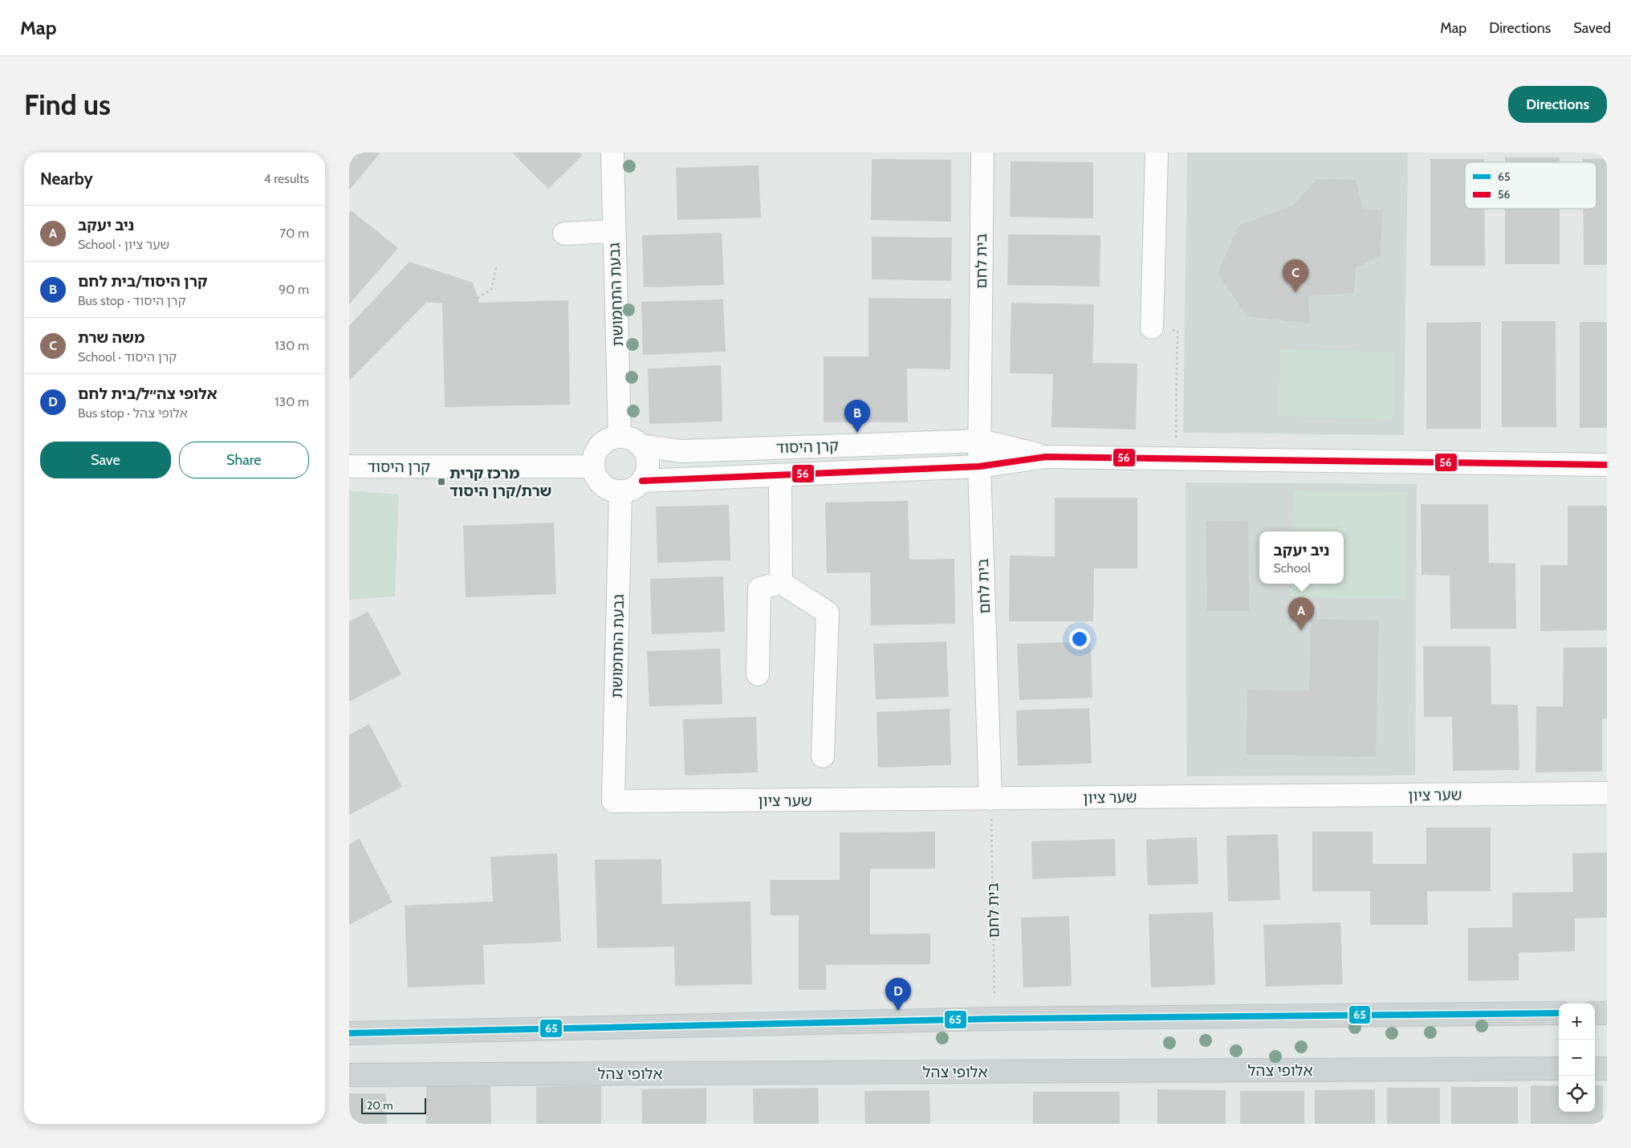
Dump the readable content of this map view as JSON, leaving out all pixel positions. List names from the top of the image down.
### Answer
{
  "streets": {
    "main road": ["אלופי צהל"],
    "street": [
      "בית לחם",
      "גבעת התחמושת",
      "קרן היסוד",
      "שער ציון"
    ]
  },
  "crossings": [
    ["בית לחם", "קרן היסוד"],
    ["בית לחם", "שער ציון"],
    ["גבעת התחמושת", "קרן היסוד"],
    ["גבעת התחמושת", "שער ציון"]
  ],
  "places": {
    "transit": ["מרכז קרית שרת/קרן היסוד"]
  },
  "lines": ["transit line 56", "transit line 65"],
  "legend": ["65", "56"],
  "scale_bar": "20 m",
  "page": {
    "header": "Map",
    "nav": ["Map", "Directions", "Saved"],
    "buttons": [
      "Directions",
      ["Save", "Share"]
    ],
    "title": "Find us",
    "heading": ["Nearby", "4 results"],
    "list": [
      {
        "mark": "A",
        "name": "ניב יעקב",
        "note": "School · שער ציון",
        "value": "70 m"
      },
      {
        "mark": "B",
        "name": "קרן היסוד/בית לחם",
        "note": "Bus stop · קרן היסוד",
        "value": "90 m"
      },
      {
        "mark": "C",
        "name": "משה שרת",
        "note": "School · קרן היסוד",
        "value": "130 m"
      },
      {
        "mark": "D",
        "name": "אלופי צה״ל/בית לחם",
        "note": "Bus stop · אלופי צהל",
        "value": "130 m"
      }
    ],
    "pins": [
      "C",
      "B",
      "A",
      "D"
    ],
    "popup": ["ניב יעקב", "School"],
    "map_buttons": ["+", "−"],
    "scale": "20 m"
  }
}
